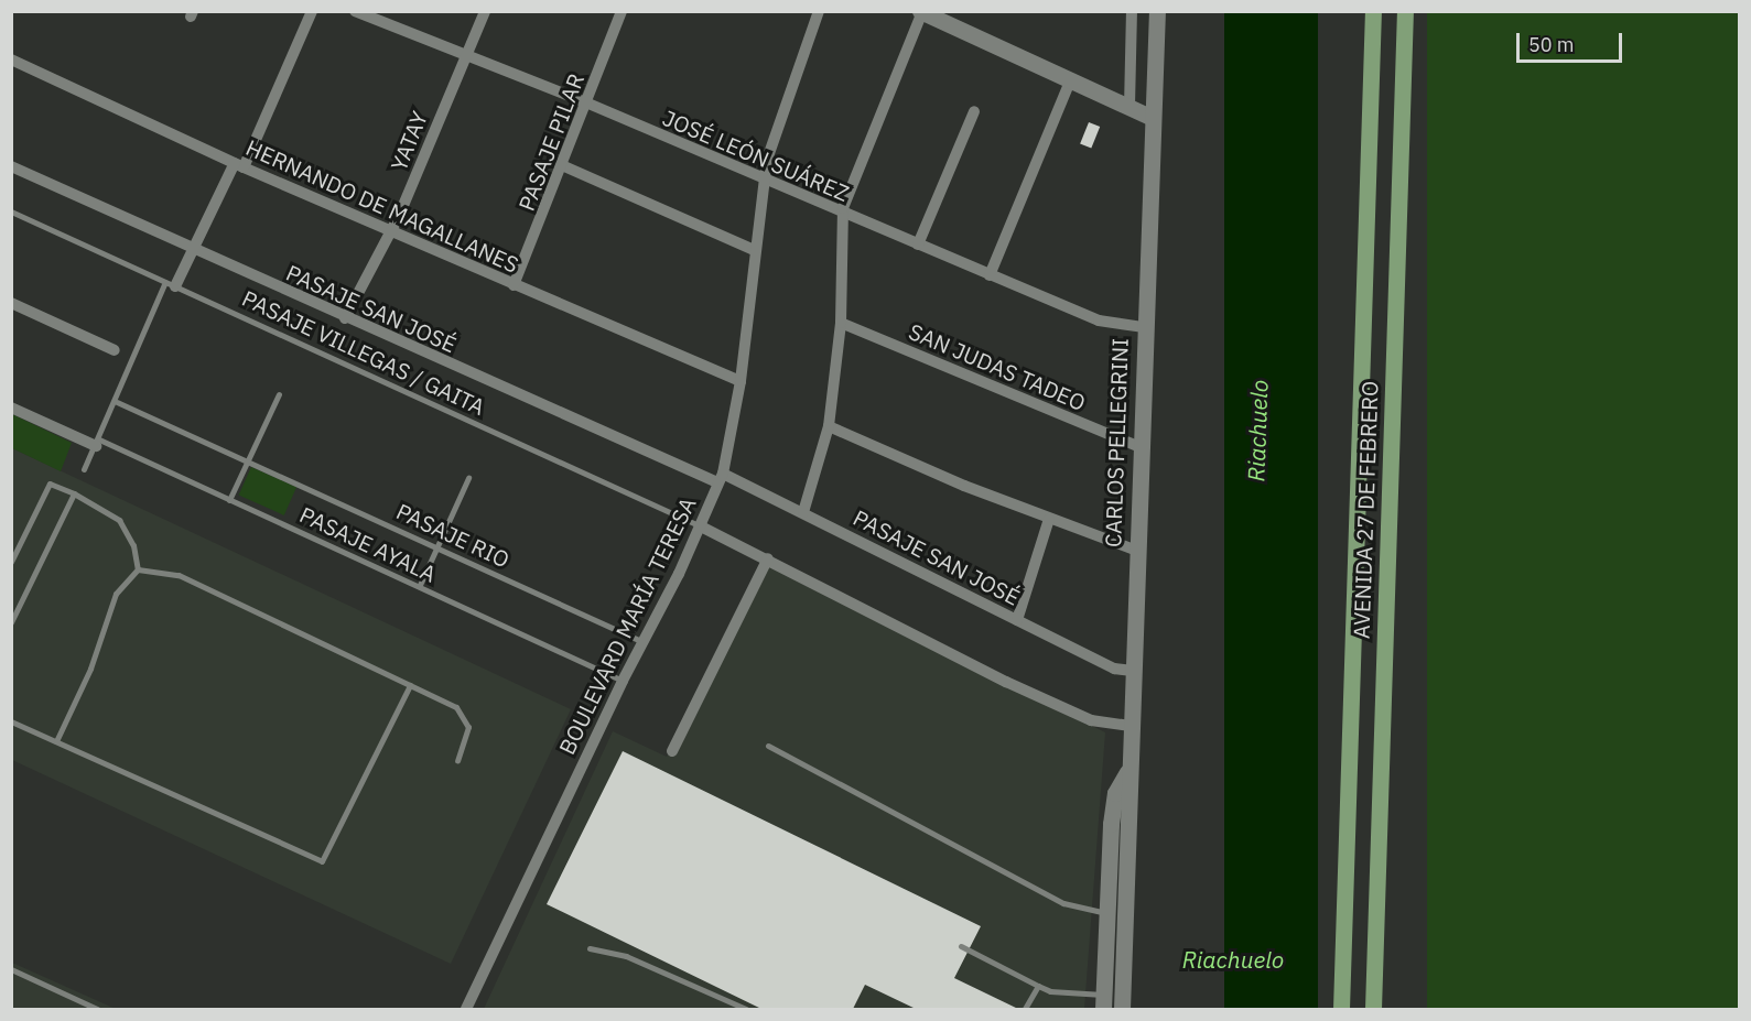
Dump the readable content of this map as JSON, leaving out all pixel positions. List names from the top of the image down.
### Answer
{
  "streets": {
    "main road": ["CARLOS PELLEGRINI", "AVENIDA 27 DE FEBRERO"],
    "street": [
      "YATAY",
      "PASAJE PILAR",
      "JOSÉ LEÓN SUÁREZ",
      "HERNANDO DE MAGALLANES",
      "PASAJE SAN JOSÉ",
      "SAN JUDAS TADEO",
      "BOULEVARD MARÍA TERESA"
    ],
    "lane": ["PASAJE VILLEGAS / GAITA", "PASAJE RIO", "PASAJE AYALA"]
  },
  "crossings": [
    ["YATAY", "JOSÉ LEÓN SUÁREZ"],
    ["YATAY", "HERNANDO DE MAGALLANES"],
    ["YATAY", "PASAJE SAN JOSÉ"],
    ["PASAJE PILAR", "JOSÉ LEÓN SUÁREZ"],
    ["PASAJE PILAR", "HERNANDO DE MAGALLANES"],
    ["JOSÉ LEÓN SUÁREZ", "CARLOS PELLEGRINI"],
    ["JOSÉ LEÓN SUÁREZ", "BOULEVARD MARÍA TERESA"],
    ["HERNANDO DE MAGALLANES", "BOULEVARD MARÍA TERESA"],
    ["PASAJE SAN JOSÉ", "CARLOS PELLEGRINI"],
    ["PASAJE SAN JOSÉ", "BOULEVARD MARÍA TERESA"],
    ["PASAJE VILLEGAS / GAITA", "BOULEVARD MARÍA TERESA"],
    ["SAN JUDAS TADEO", "CARLOS PELLEGRINI"],
    ["PASAJE RIO", "BOULEVARD MARÍA TERESA"],
    ["PASAJE AYALA", "BOULEVARD MARÍA TERESA"]
  ],
  "water": ["Riachuelo"],
  "scale_bar": "50 m"
}
